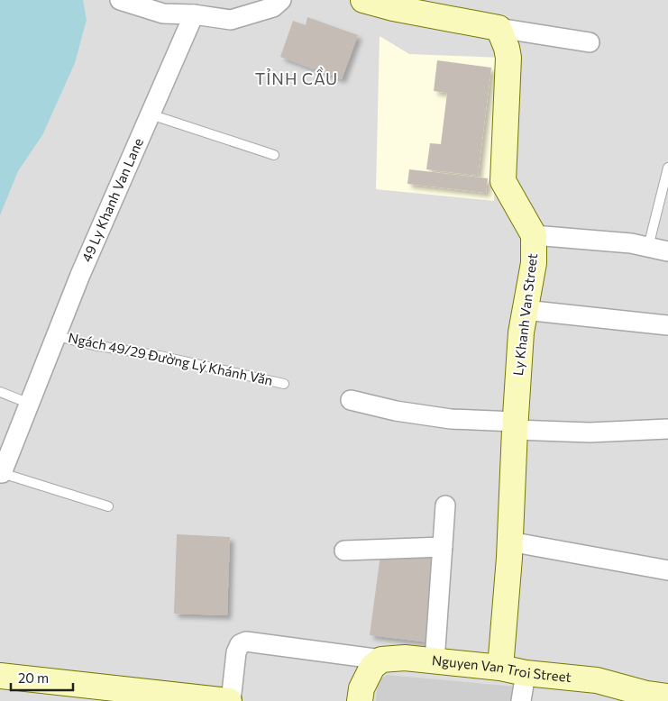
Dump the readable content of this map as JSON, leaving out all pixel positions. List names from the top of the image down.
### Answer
{
  "streets": {
    "main road": ["Ly Khanh Van Street", "Nguyen Van Troi Street"],
    "street": ["49 Ly Khanh Van Lane"],
    "lane": ["Ngách 49/29 Đường Lý Khánh Văn"]
  },
  "crossings": [
    ["49 Ly Khanh Van Lane", "Ngách 49/29 Đường Lý Khánh Văn"],
    ["Ly Khanh Van Street", "Nguyen Van Troi Street"]
  ],
  "districts": ["TỈNH CẦU"],
  "scale_bar": "20 m"
}
